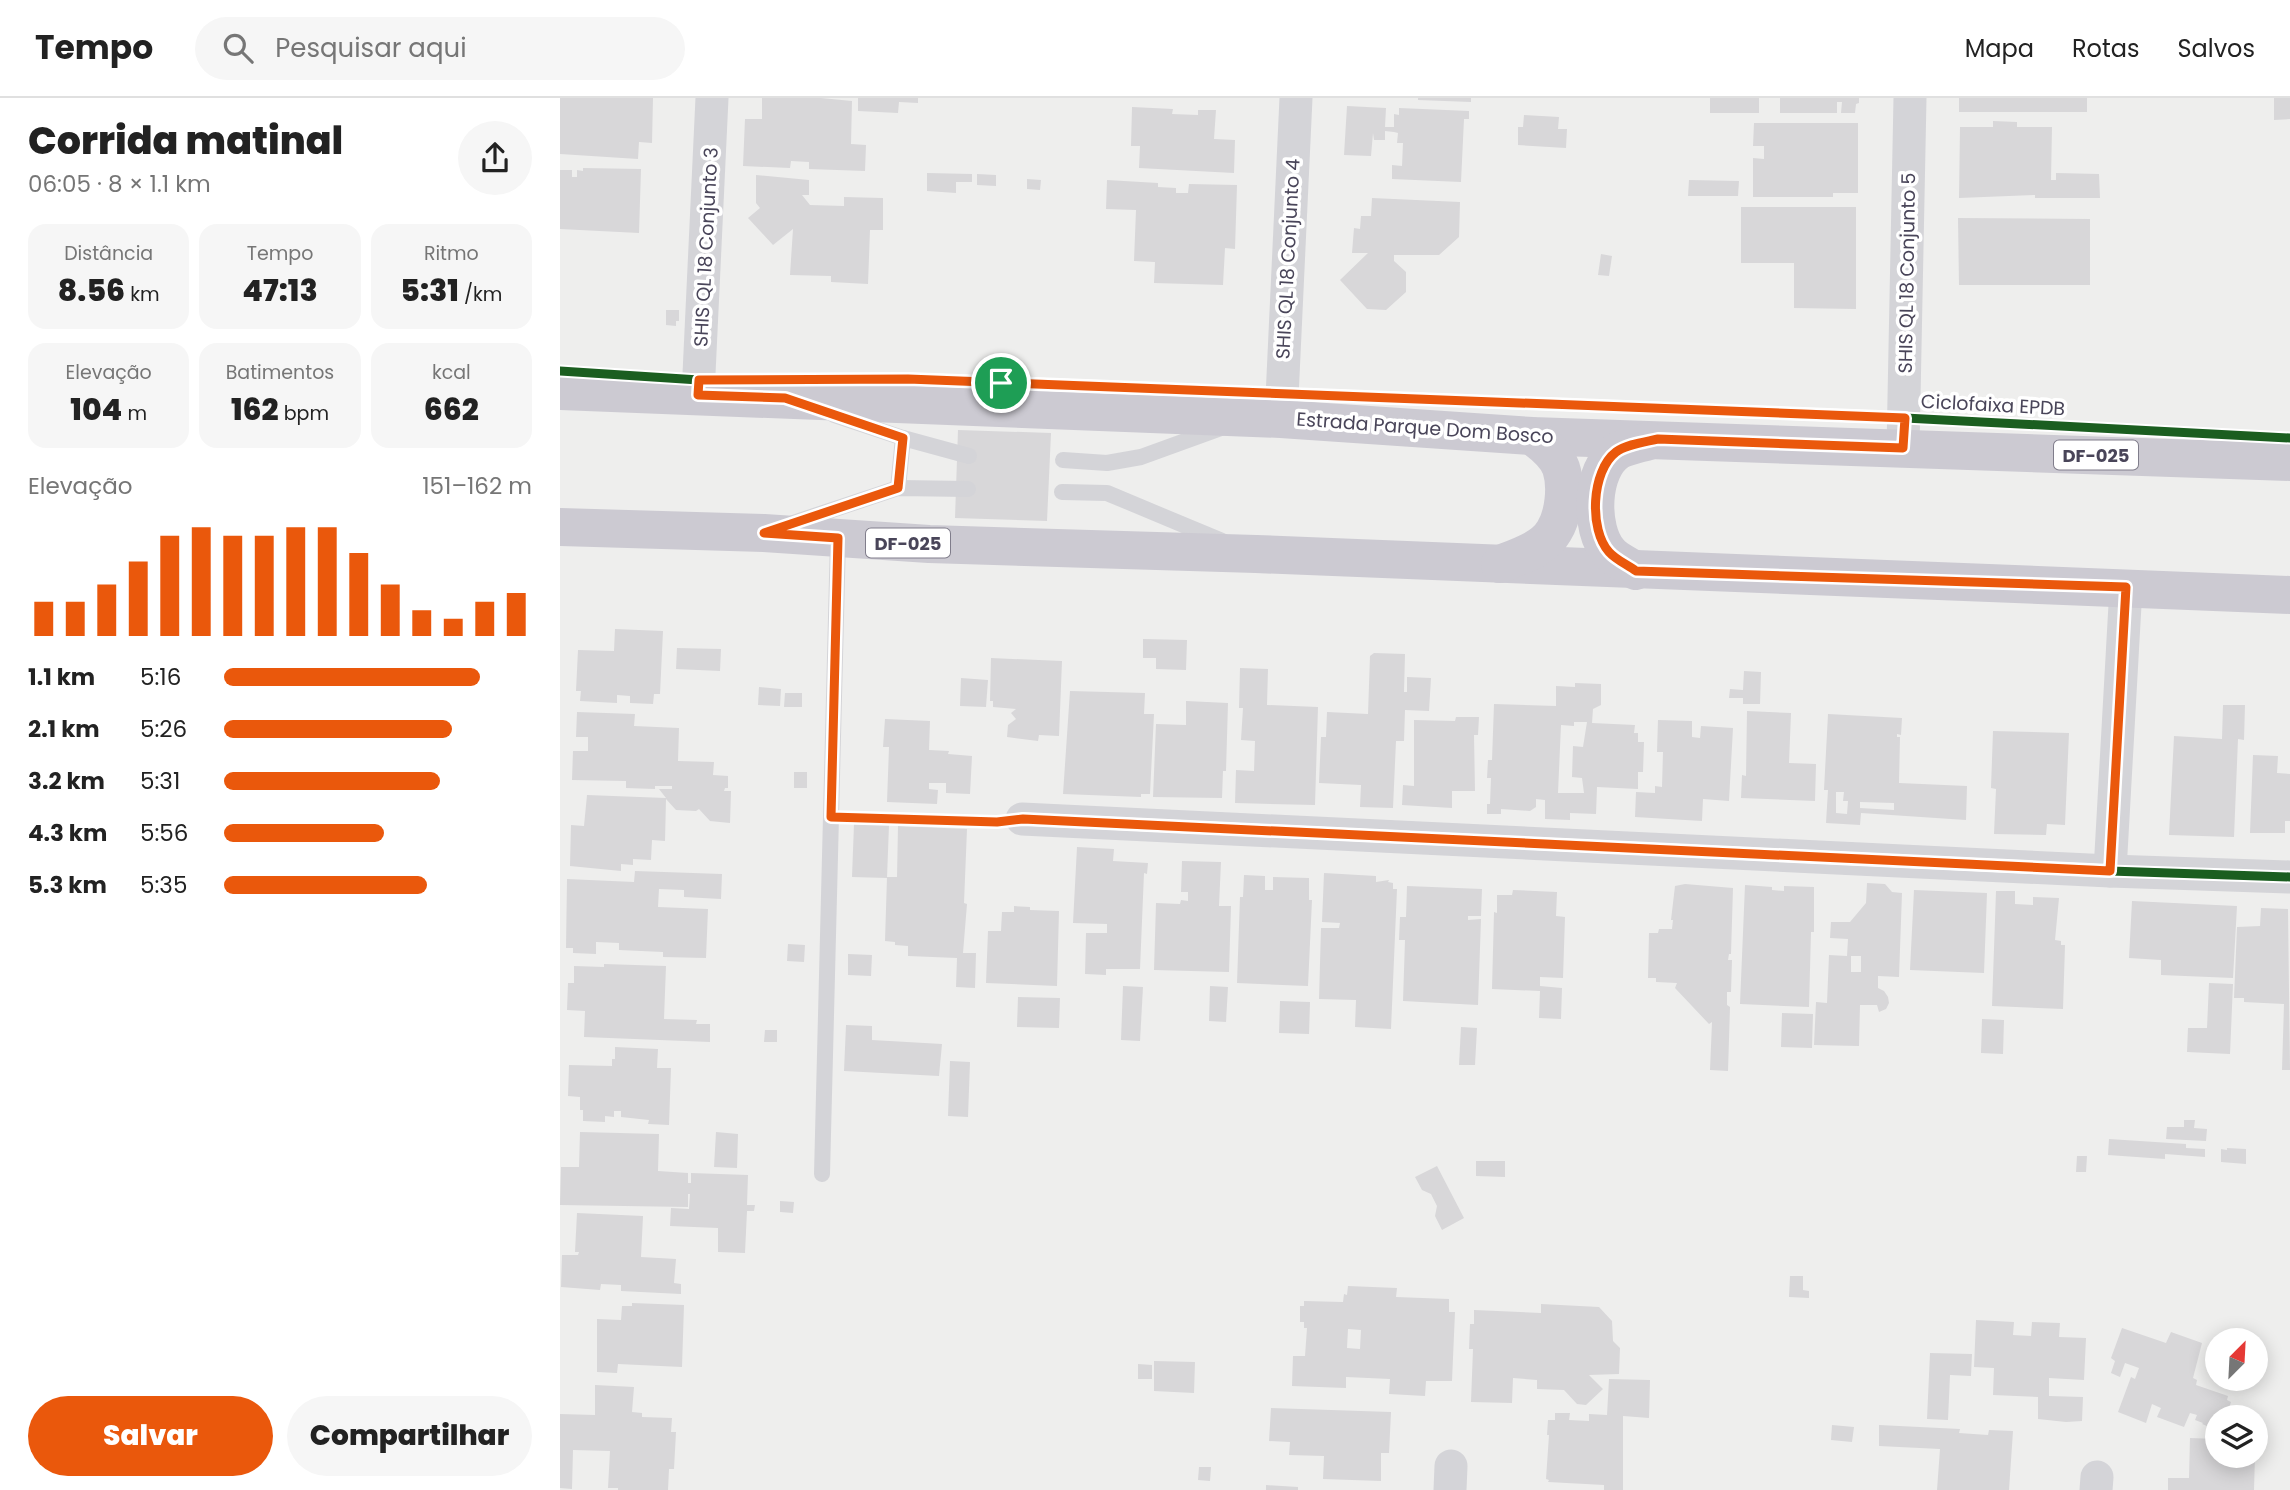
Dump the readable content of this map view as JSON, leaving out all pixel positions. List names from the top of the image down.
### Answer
{
  "streets": {
    "main road": ["Estrada Parque Dom Bosco", "DF-025"],
    "street": ["SHIS QL 18 Conjunto 3", "SHIS QL 18 Conjunto 4", "SHIS QL 18 Conjunto 5"],
    "cycle path": ["Ciclofaixa EPDB"]
  },
  "crossings": [
    ["SHIS QL 18 Conjunto 3", "Estrada Parque Dom Bosco"],
    ["SHIS QL 18 Conjunto 4", "Estrada Parque Dom Bosco"],
    ["SHIS QL 18 Conjunto 5", "Estrada Parque Dom Bosco"]
  ],
  "north": "top right",
  "page": {
    "header": "Tempo",
    "search": "Pesquisar aqui",
    "nav": ["Mapa", "Rotas", "Salvos"],
    "heading": ["Corrida matinal", "06:05 · 8 × 1.1 km"],
    "stats": [
      ["Distância", "8.56 km"],
      ["Tempo", "47:13"],
      ["Ritmo", "5:31 /km"],
      ["Elevação", "104 m"],
      ["Batimentos", "162 bpm"],
      ["kcal", "662"]
    ],
    "chart": ["Elevação", "151–162 m"],
    "list": [
      {
        "name": "1.1 km",
        "note": "5:16"
      },
      {
        "name": "2.1 km",
        "note": "5:26"
      },
      {
        "name": "3.2 km",
        "note": "5:31"
      },
      {
        "name": "4.3 km",
        "note": "5:56"
      },
      {
        "name": "5.3 km",
        "note": "5:35"
      }
    ],
    "buttons": ["Salvar", "Compartilhar"]
  }
}
